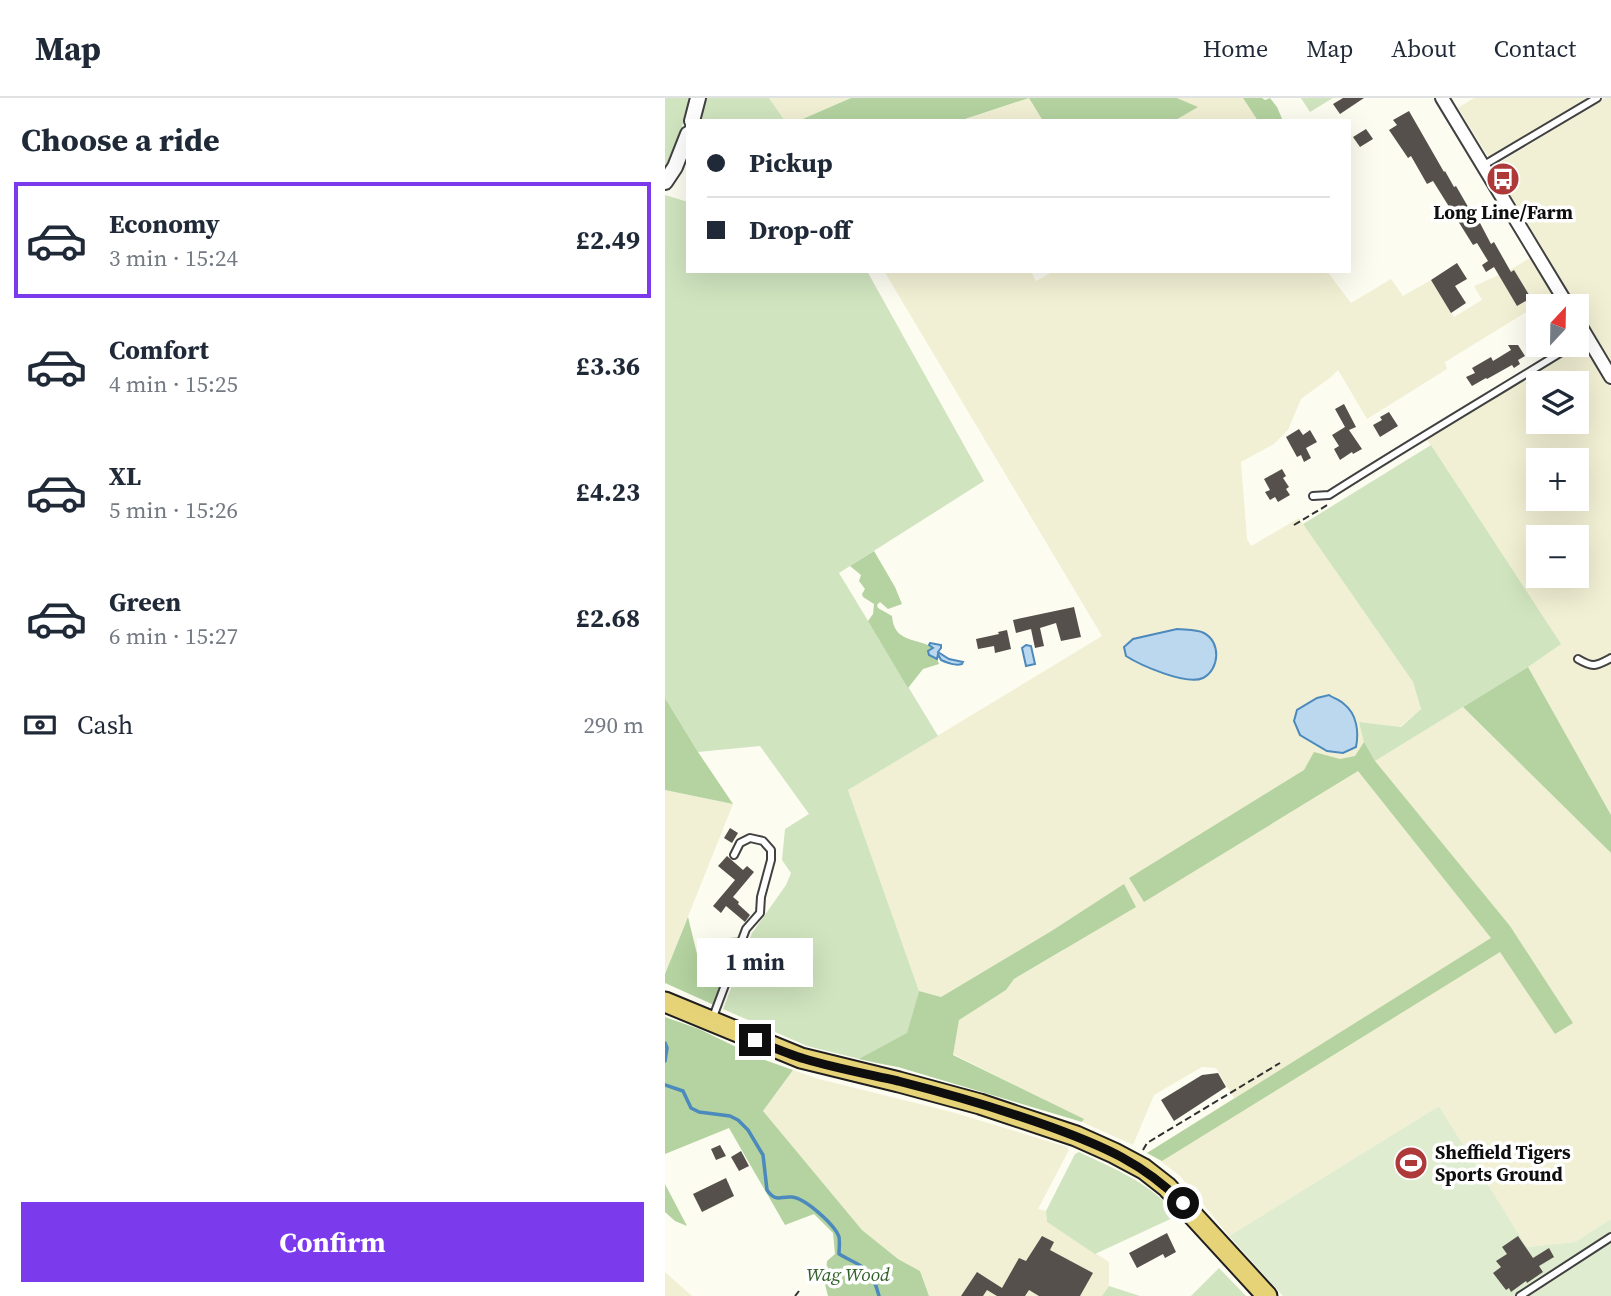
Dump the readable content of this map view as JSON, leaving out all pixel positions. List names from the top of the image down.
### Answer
{
  "parks": ["Wag Wood"],
  "places": {
    "bus stop": ["Long Line/Farm"],
    "sports": ["Sheffield Tigers Sports Ground"]
  },
  "north": "top",
  "page": {
    "header": "Map",
    "nav": [
      "Home",
      "Map",
      "About",
      "Contact"
    ],
    "heading": "Choose a ride",
    "banner": ["Pickup", "Drop-off"],
    "list": [
      {
        "name": "Economy",
        "note": "3 min · 15:24",
        "value": "£2.49"
      },
      {
        "name": "Comfort",
        "note": "4 min · 15:25",
        "value": "£3.36"
      },
      {
        "name": "XL",
        "note": "5 min · 15:26",
        "value": "£4.23"
      },
      {
        "name": "Green",
        "note": "6 min · 15:27",
        "value": "£2.68"
      }
    ],
    "map_buttons": ["+", "−"],
    "pay": ["Cash", "290 m"],
    "bubble": "1 min",
    "buttons": "Confirm"
  }
}
